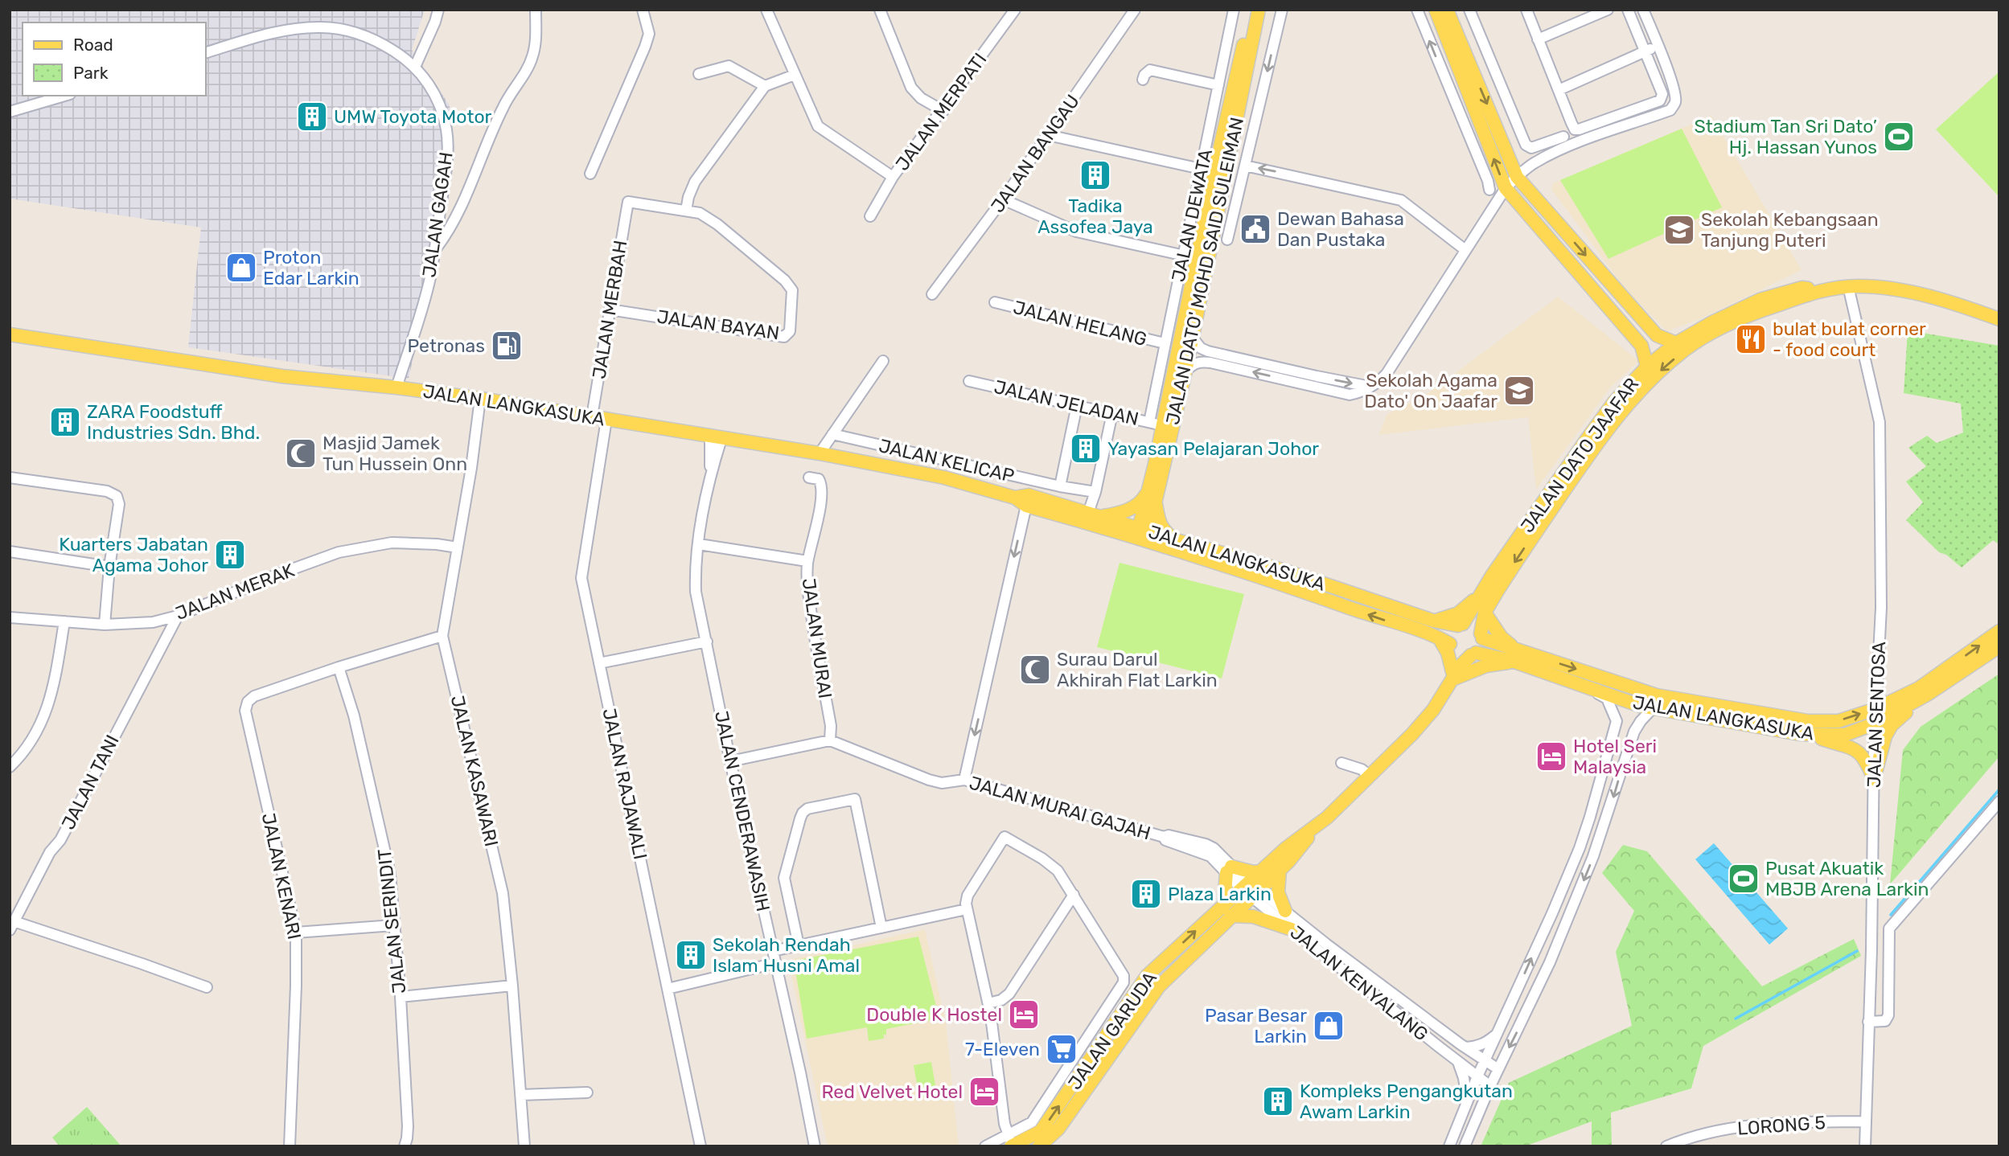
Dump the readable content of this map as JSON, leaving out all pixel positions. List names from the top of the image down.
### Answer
{
  "streets": {
    "main road": [
      "JALAN DATO' MOHD SAID SULEIMAN",
      "JALAN LANGKASUKA",
      "JALAN DATO JAAFAR",
      "JALAN GARUDA"
    ],
    "street": [
      "JALAN MERPATI",
      "JALAN BANGAU",
      "JALAN GAGAH",
      "JALAN DEWATA",
      "JALAN MERBAH",
      "JALAN HELANG",
      "JALAN BAYAN",
      "JALAN JELADAN",
      "JALAN KELICAP",
      "JALAN MERAK",
      "JALAN MURAI",
      "JALAN SENTOSA",
      "JALAN KASAWARI",
      "JALAN TANI",
      "JALAN RAJAWALI",
      "JALAN MURAI GAJAH",
      "JALAN CENDERAWASIH",
      "JALAN KENARI",
      "JALAN SERINDIT",
      "JALAN KENYALANG",
      "LORONG 5"
    ]
  },
  "crossings": [
    ["JALAN GAGAH", "JALAN LANGKASUKA"],
    ["JALAN DEWATA", "JALAN DATO' MOHD SAID SULEIMAN"],
    ["JALAN DEWATA", "JALAN HELANG"],
    ["JALAN DEWATA", "JALAN JELADAN"],
    ["JALAN DATO' MOHD SAID SULEIMAN", "JALAN JELADAN"],
    ["JALAN DATO' MOHD SAID SULEIMAN", "JALAN LANGKASUKA"],
    ["JALAN MERBAH", "JALAN BAYAN"],
    ["JALAN MERBAH", "JALAN LANGKASUKA"],
    ["JALAN LANGKASUKA", "JALAN DATO JAAFAR"],
    ["JALAN LANGKASUKA", "JALAN SENTOSA"],
    ["JALAN LANGKASUKA", "JALAN KASAWARI"],
    ["JALAN LANGKASUKA", "JALAN RAJAWALI"],
    ["JALAN LANGKASUKA", "JALAN CENDERAWASIH"],
    ["JALAN LANGKASUKA", "JALAN GARUDA"],
    ["JALAN DATO JAAFAR", "JALAN SENTOSA"],
    ["JALAN DATO JAAFAR", "JALAN GARUDA"],
    ["JALAN MERAK", "JALAN KASAWARI"],
    ["JALAN MERAK", "JALAN TANI"],
    ["JALAN MURAI", "JALAN MURAI GAJAH"],
    ["JALAN SENTOSA", "LORONG 5"],
    ["JALAN MURAI GAJAH", "JALAN KENYALANG"],
    ["JALAN MURAI GAJAH", "JALAN GARUDA"],
    ["JALAN KENARI", "JALAN SERINDIT"],
    ["JALAN KENYALANG", "JALAN GARUDA"]
  ],
  "places": {
    "building": [
      "UMW Toyota Motor",
      "Tadika Assofea Jaya",
      "ZARA Foodstuff Industries Sdn. Bhd.",
      "Yayasan Pelajaran Johor",
      "Kuarters Jabatan Agama Johor",
      "Plaza Larkin",
      "Sekolah Rendah Islam Husni Amal",
      "Kompleks Pengangkutan Awam Larkin"
    ],
    "sports": ["Stadium Tan Sri Dato’ Hj. Hassan Yunos", "Pusat Akuatik MBJB Arena Larkin"],
    "public building": ["Dewan Bahasa Dan Pustaka"],
    "school or university": ["Sekolah Kebangsaan Tanjung Puteri", "Sekolah Agama Dato' On Jaafar"],
    "shop": ["Proton Edar Larkin", "Pasar Besar Larkin"],
    "restaurant": ["bulat bulat corner - food court"],
    "fuel station": ["Petronas"],
    "mosque": ["Masjid Jamek Tun Hussein Onn", "Surau Darul Akhirah Flat Larkin"],
    "hotel": ["Hotel Seri Malaysia", "Double K Hostel", "Red Velvet Hotel"],
    "supermarket": ["7-Eleven"]
  },
  "legend": ["Road", "Park"]
}
